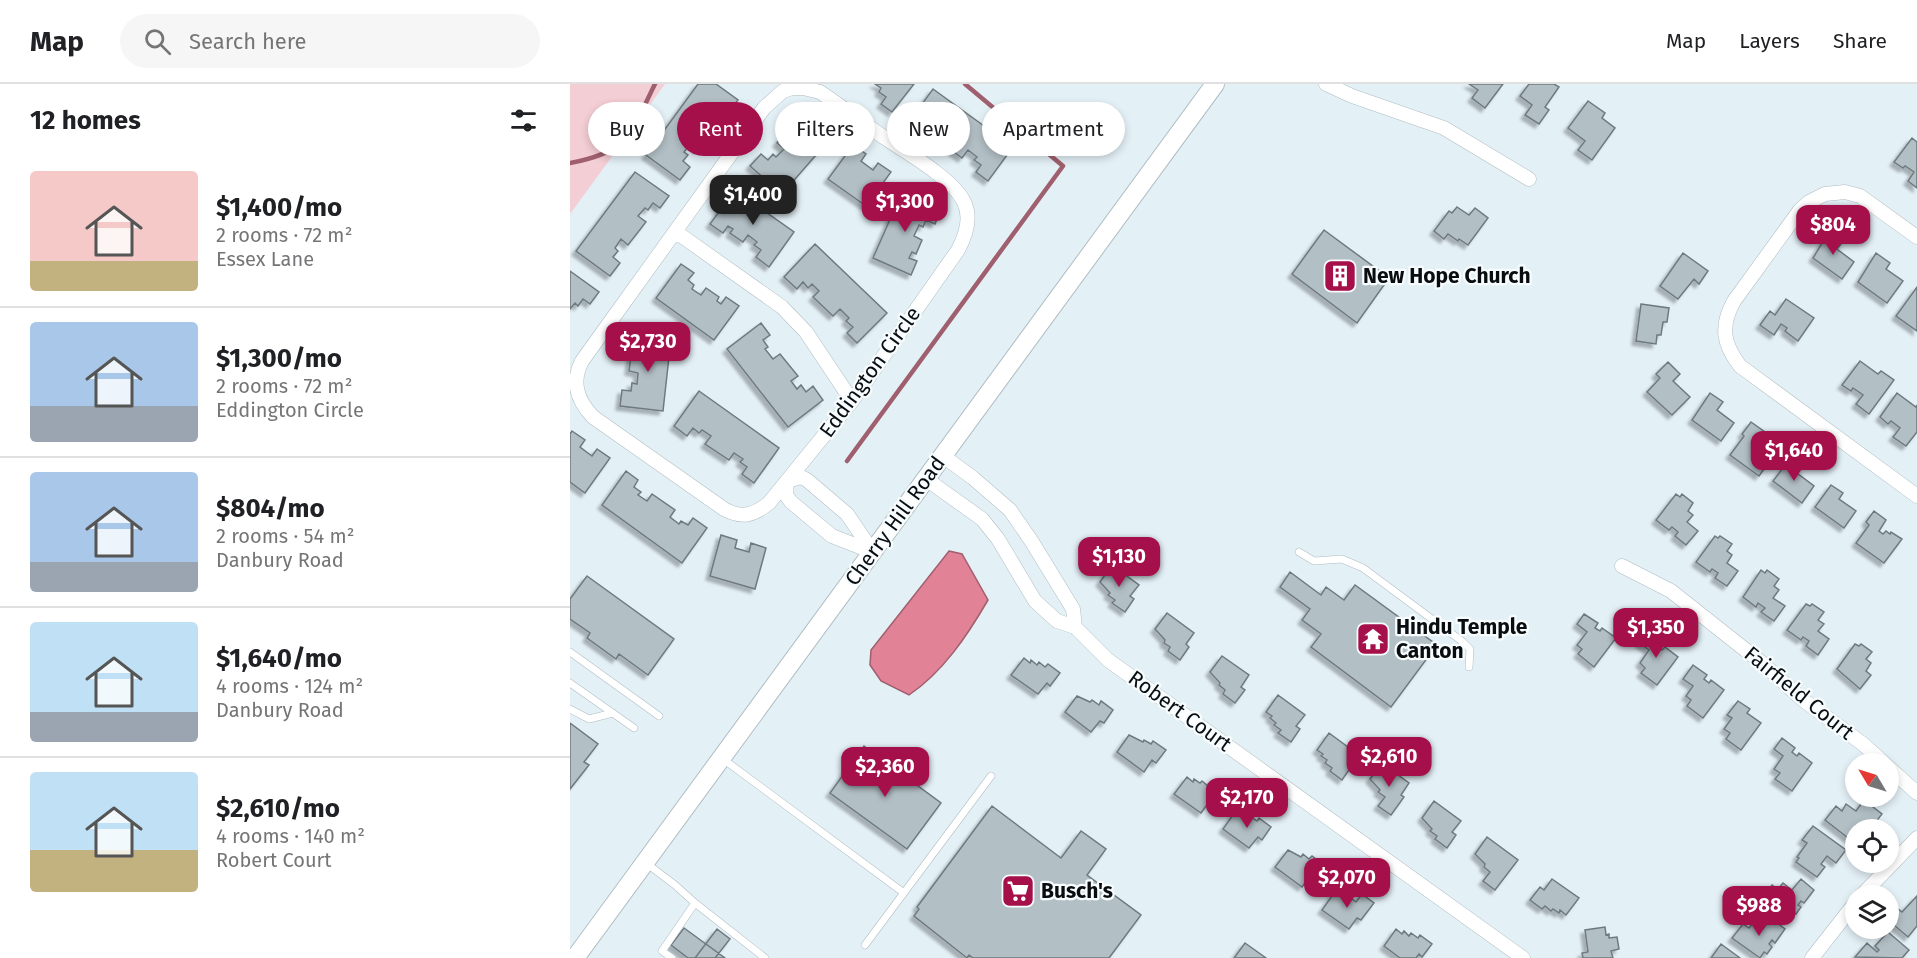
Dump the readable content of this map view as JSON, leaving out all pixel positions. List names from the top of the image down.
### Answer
{
  "streets": {
    "main road": ["Cherry Hill Road"],
    "street": ["Eddington Circle", "Fairfield Court", "Robert Court"]
  },
  "crossings": [
    ["Cherry Hill Road", "Robert Court"]
  ],
  "places": {
    "building": ["New Hope Church"],
    "temple": ["Hindu Temple Canton"],
    "supermarket": ["Busch's"]
  },
  "north": "top left",
  "page": {
    "header": "Map",
    "search": "Search here",
    "nav": ["Map", "Layers", "Share"],
    "heading": "12 homes",
    "chip": [
      "Buy",
      "Rent",
      "Filters",
      "New",
      "Apartment"
    ],
    "list": [
      {
        "name": "$1,400/mo",
        "note": "2 rooms · 72 m² · Essex Lane"
      },
      {
        "name": "$1,300/mo",
        "note": "2 rooms · 72 m² · Eddington Circle"
      },
      {
        "name": "$804/mo",
        "note": "2 rooms · 54 m² · Danbury Road"
      },
      {
        "name": "$1,640/mo",
        "note": "4 rooms · 124 m² · Danbury Road"
      },
      {
        "name": "$2,610/mo",
        "note": "4 rooms · 140 m² · Robert Court"
      }
    ],
    "price": [
      "$1,400",
      "$1,300",
      "$804",
      "$2,730",
      "$1,640",
      "$1,130",
      "$1,350",
      "$2,610",
      "$2,360",
      "$2,170",
      "$2,070",
      "$988"
    ]
  }
}
